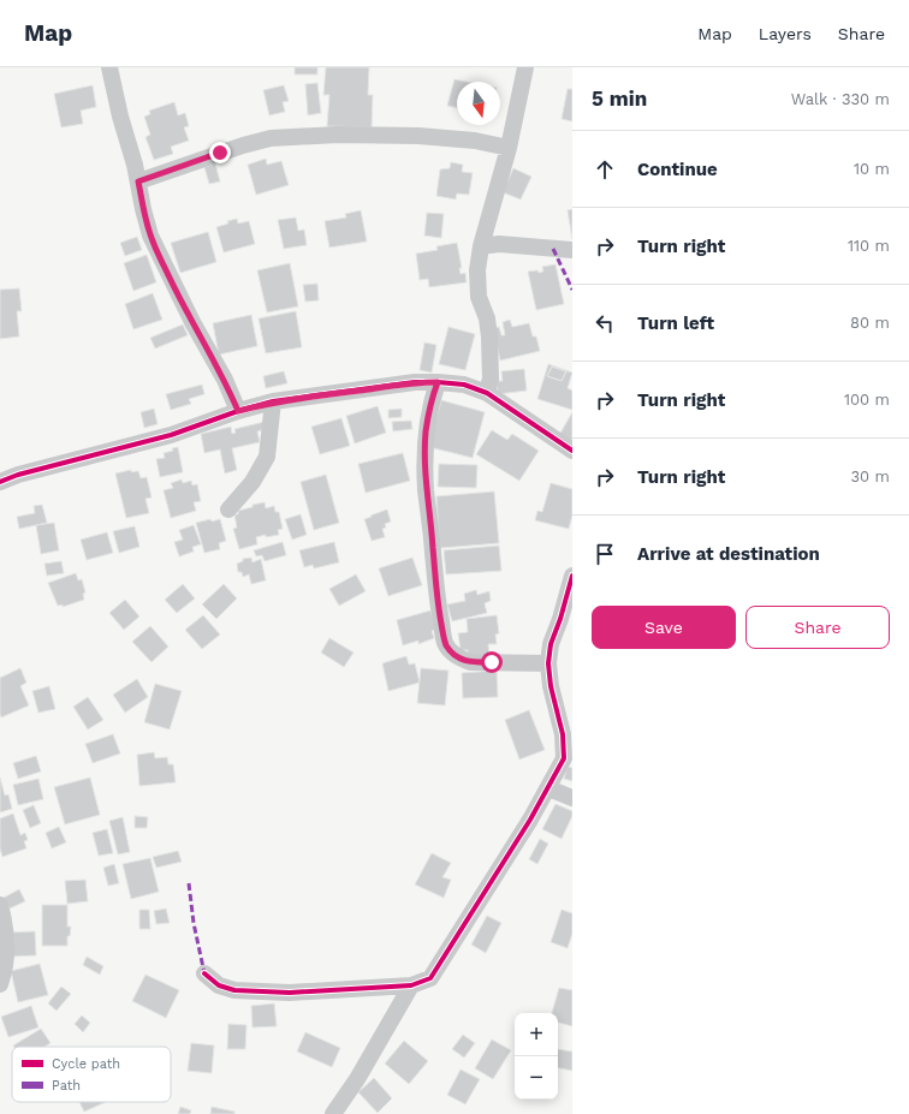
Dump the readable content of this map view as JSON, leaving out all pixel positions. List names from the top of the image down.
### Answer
{
  "legend": ["Cycle path", "Path"],
  "north": "bottom",
  "page": {
    "header": "Map",
    "nav": ["Map", "Layers", "Share"],
    "heading": ["5 min", "Walk · 330 m"],
    "list": [
      ["Continue", "10 m"],
      ["Turn right", "110 m"],
      ["Turn left", "80 m"],
      ["Turn right", "100 m"],
      ["Turn right", "30 m"],
      "Arrive at destination"
    ],
    "buttons": ["Save", "Share"],
    "map_buttons": ["+", "−"]
  }
}
